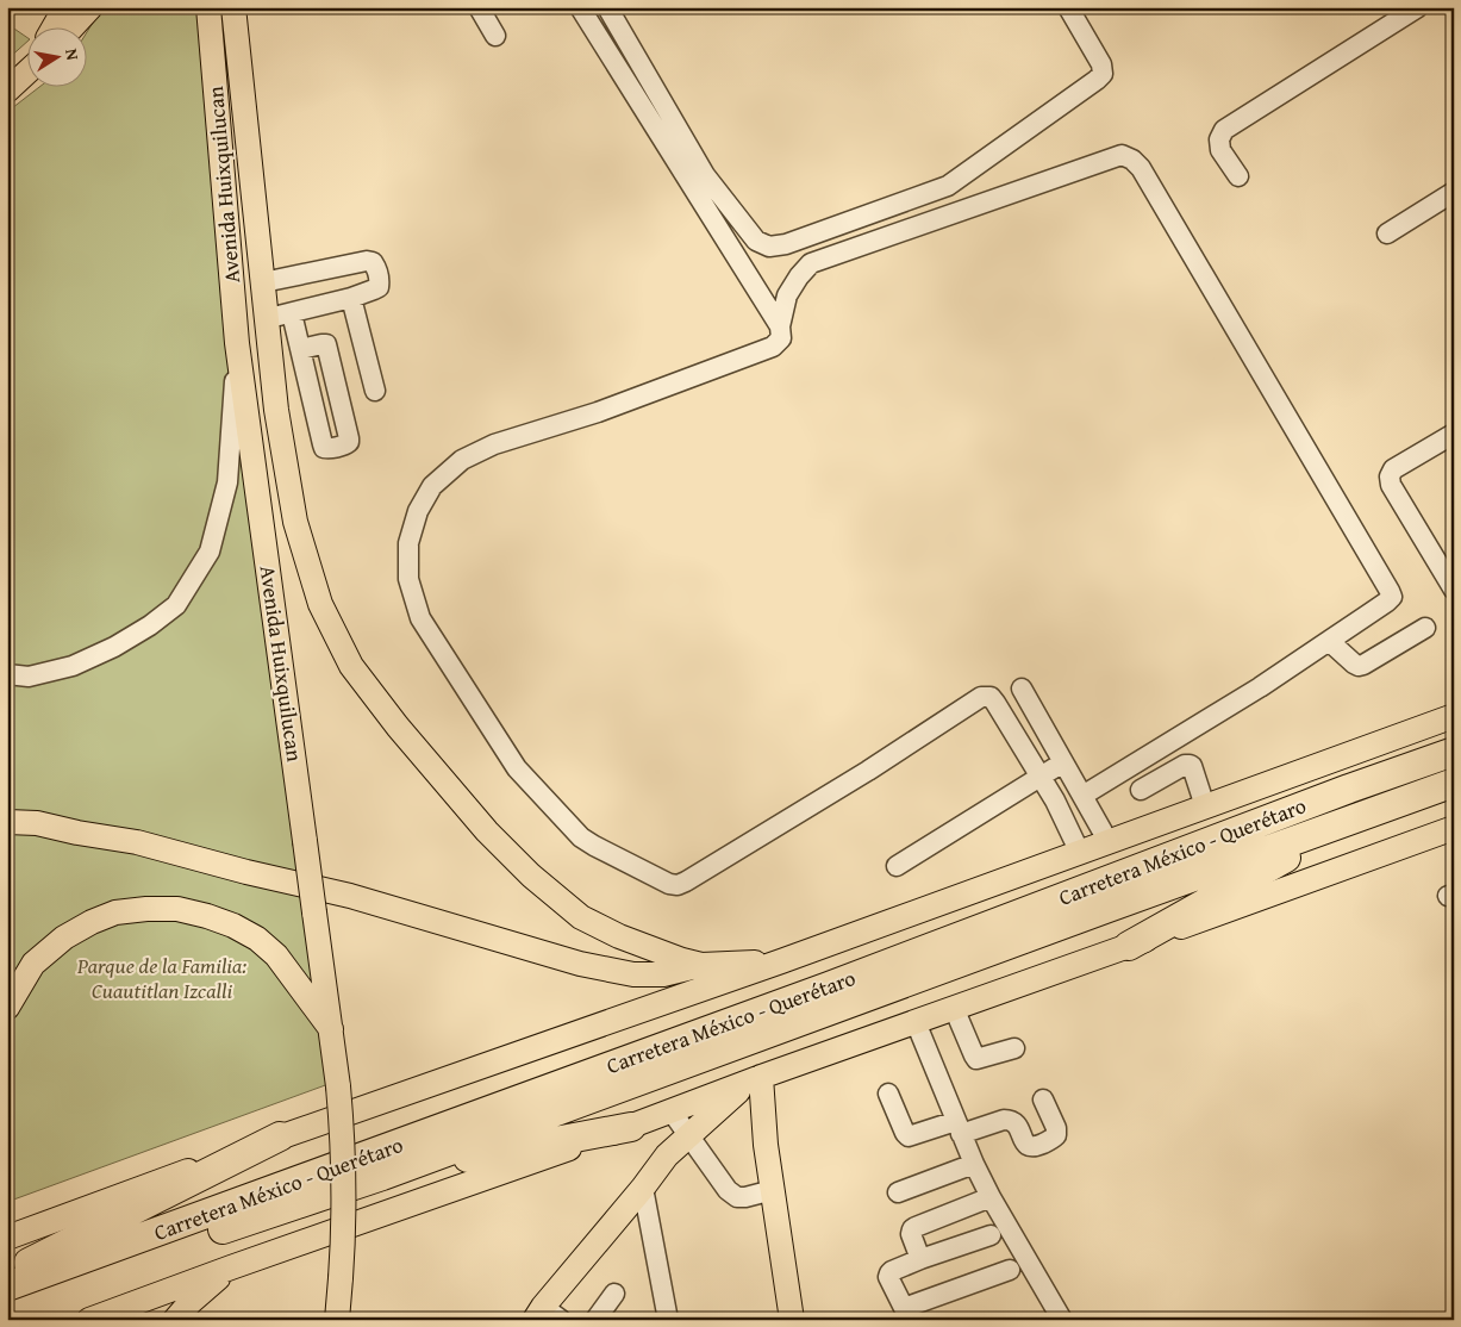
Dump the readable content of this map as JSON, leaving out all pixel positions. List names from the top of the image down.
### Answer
{
  "streets": {
    "highway": ["Carretera México - Querétaro"],
    "main road": ["Avenida Huixquilucan"]
  },
  "parks": ["Parque de la Familia: Cuautitlan Izcalli"],
  "north": "right"
}
